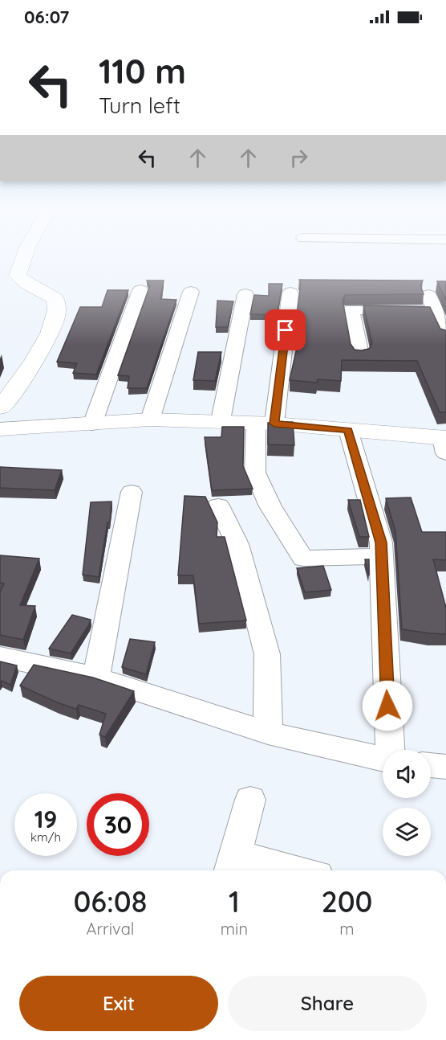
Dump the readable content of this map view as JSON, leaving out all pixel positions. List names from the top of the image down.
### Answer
{
  "page": {
    "status": "06:07",
    "turn": ["110 m", "Turn left"],
    "speed": "19 km/h",
    "limit": "30",
    "eta": [
      "06:08",
      "Arrival",
      "1",
      "min",
      "200",
      "m"
    ],
    "buttons": ["Exit", "Share"]
  }
}
